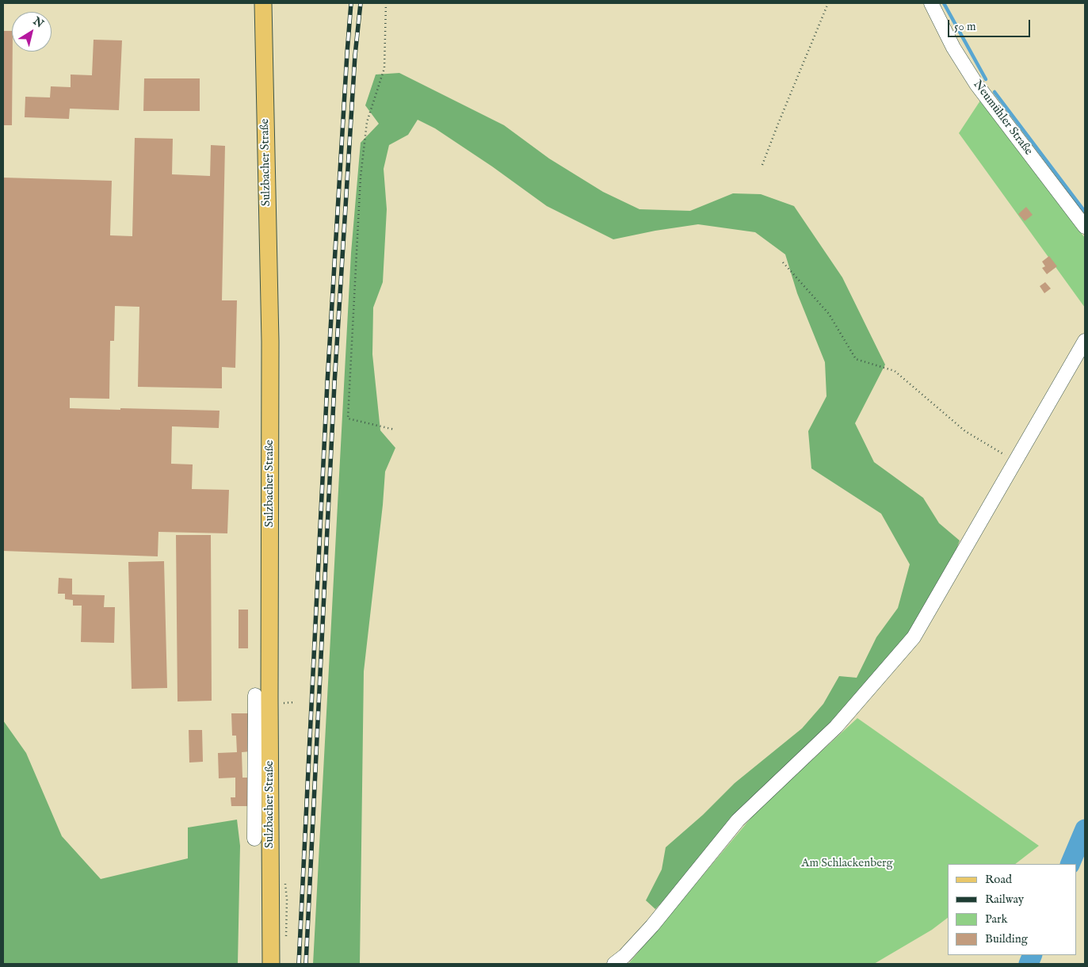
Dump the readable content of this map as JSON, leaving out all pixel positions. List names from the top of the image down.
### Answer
{
  "streets": {
    "main road": ["Sulzbacher Straße"],
    "street": ["Neumühler Straße"]
  },
  "parks": ["Am Schlackenberg"],
  "legend": [
    "Road",
    "Railway",
    "Park",
    "Building"
  ],
  "scale_bar": "50 m",
  "north": "top right"
}
